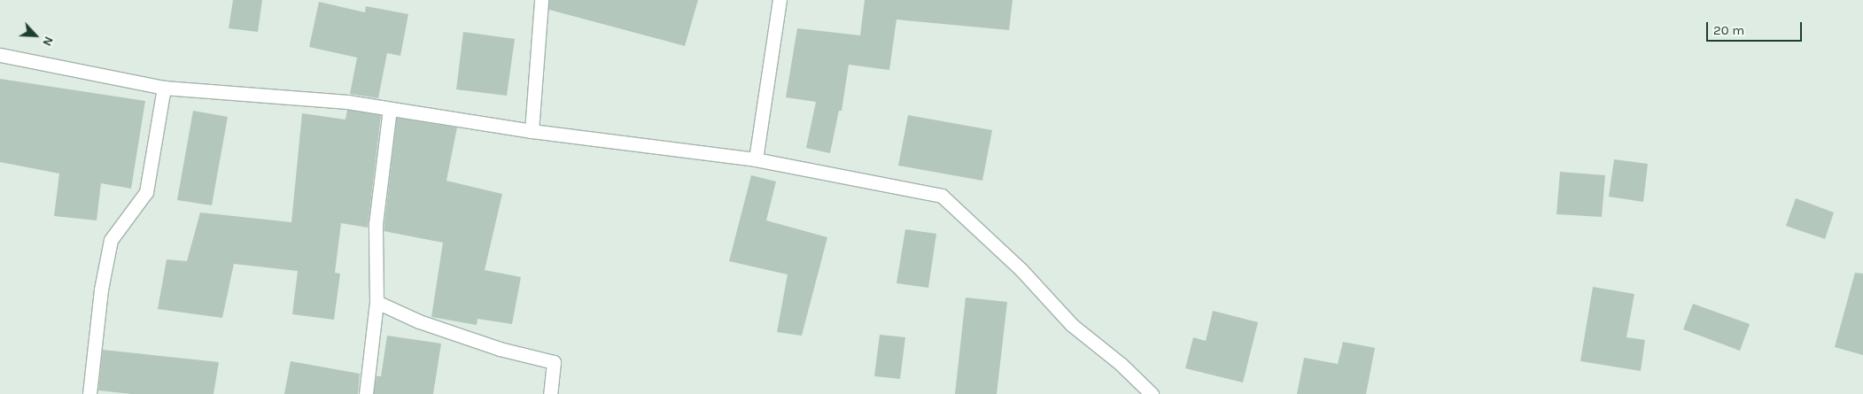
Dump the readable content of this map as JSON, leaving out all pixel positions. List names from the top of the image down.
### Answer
{
  "scale_bar": "20 m",
  "north": "bottom right"
}
